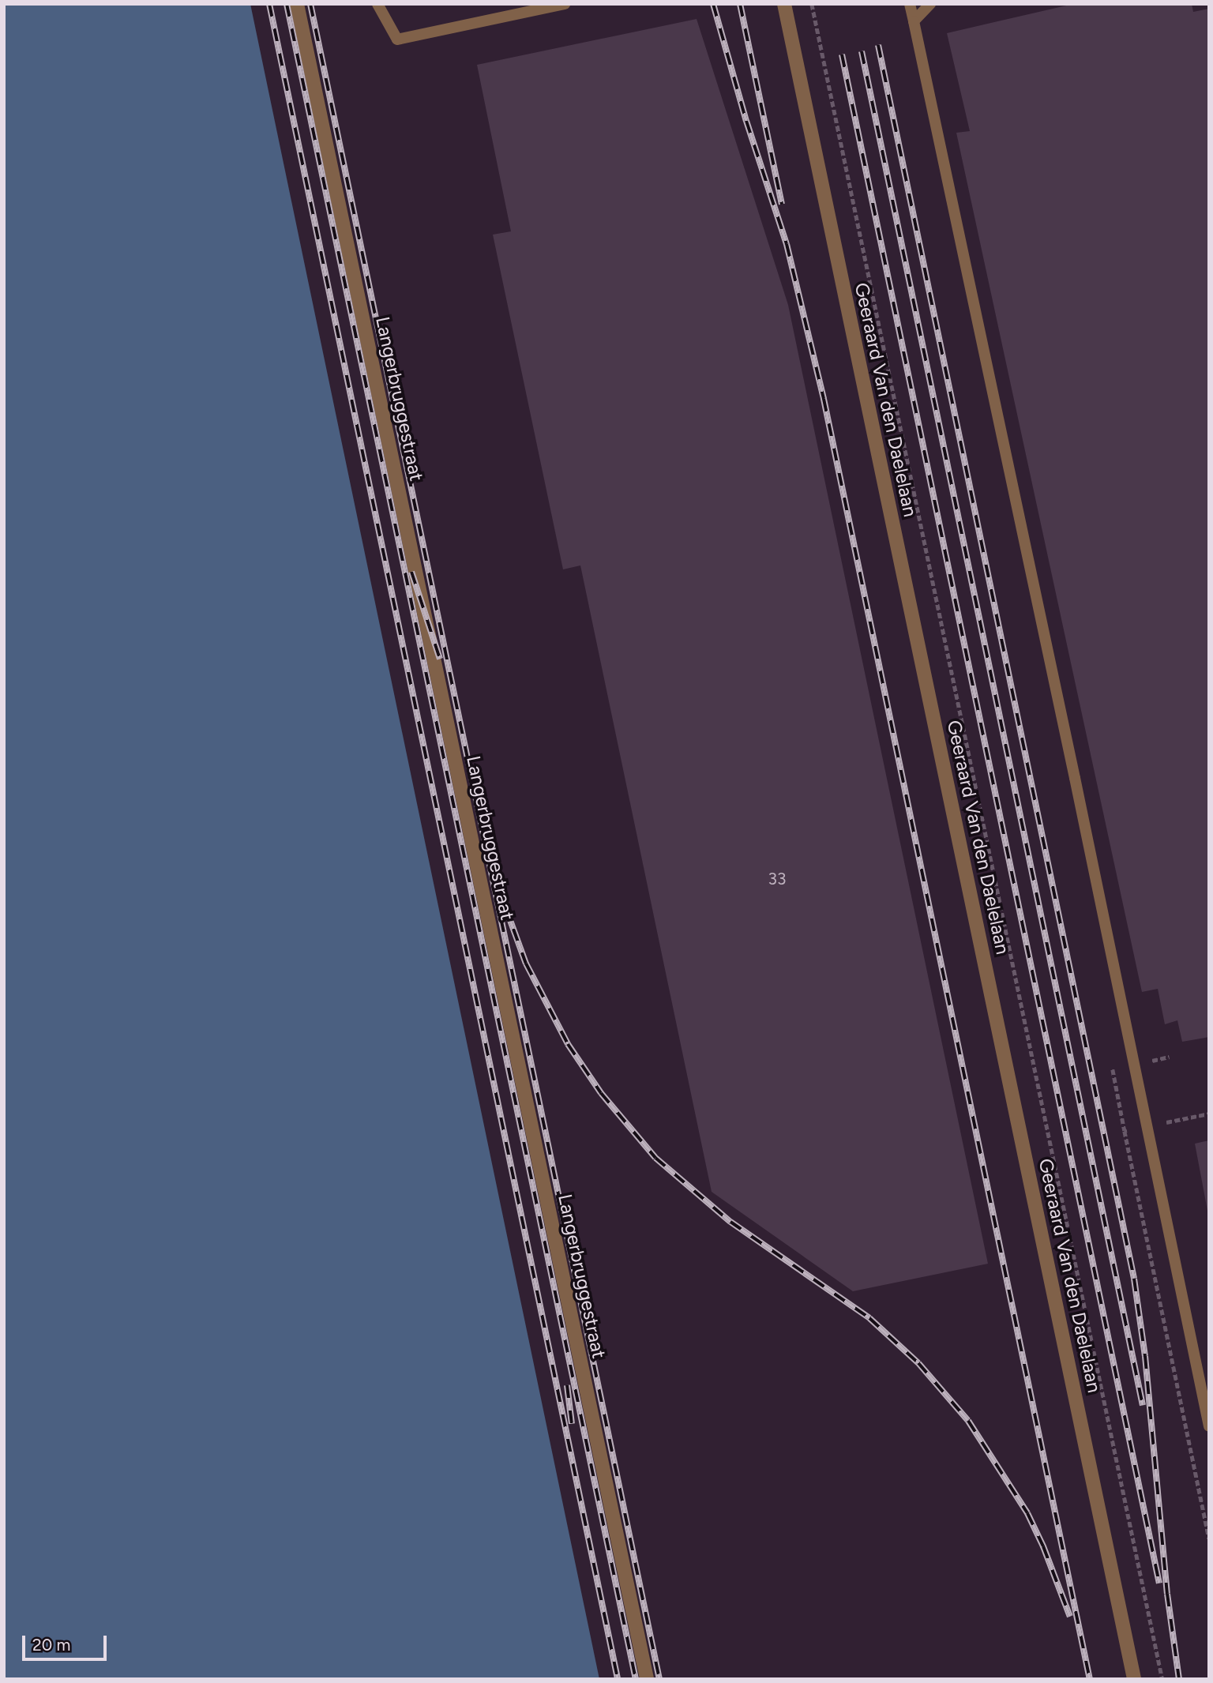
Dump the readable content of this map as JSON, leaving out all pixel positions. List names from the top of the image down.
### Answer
{
  "streets": {
    "street": ["Langerbruggestraat", "Geeraard Van den Daelelaan"]
  },
  "house_numbers": ["33"],
  "scale_bar": "20 m"
}
